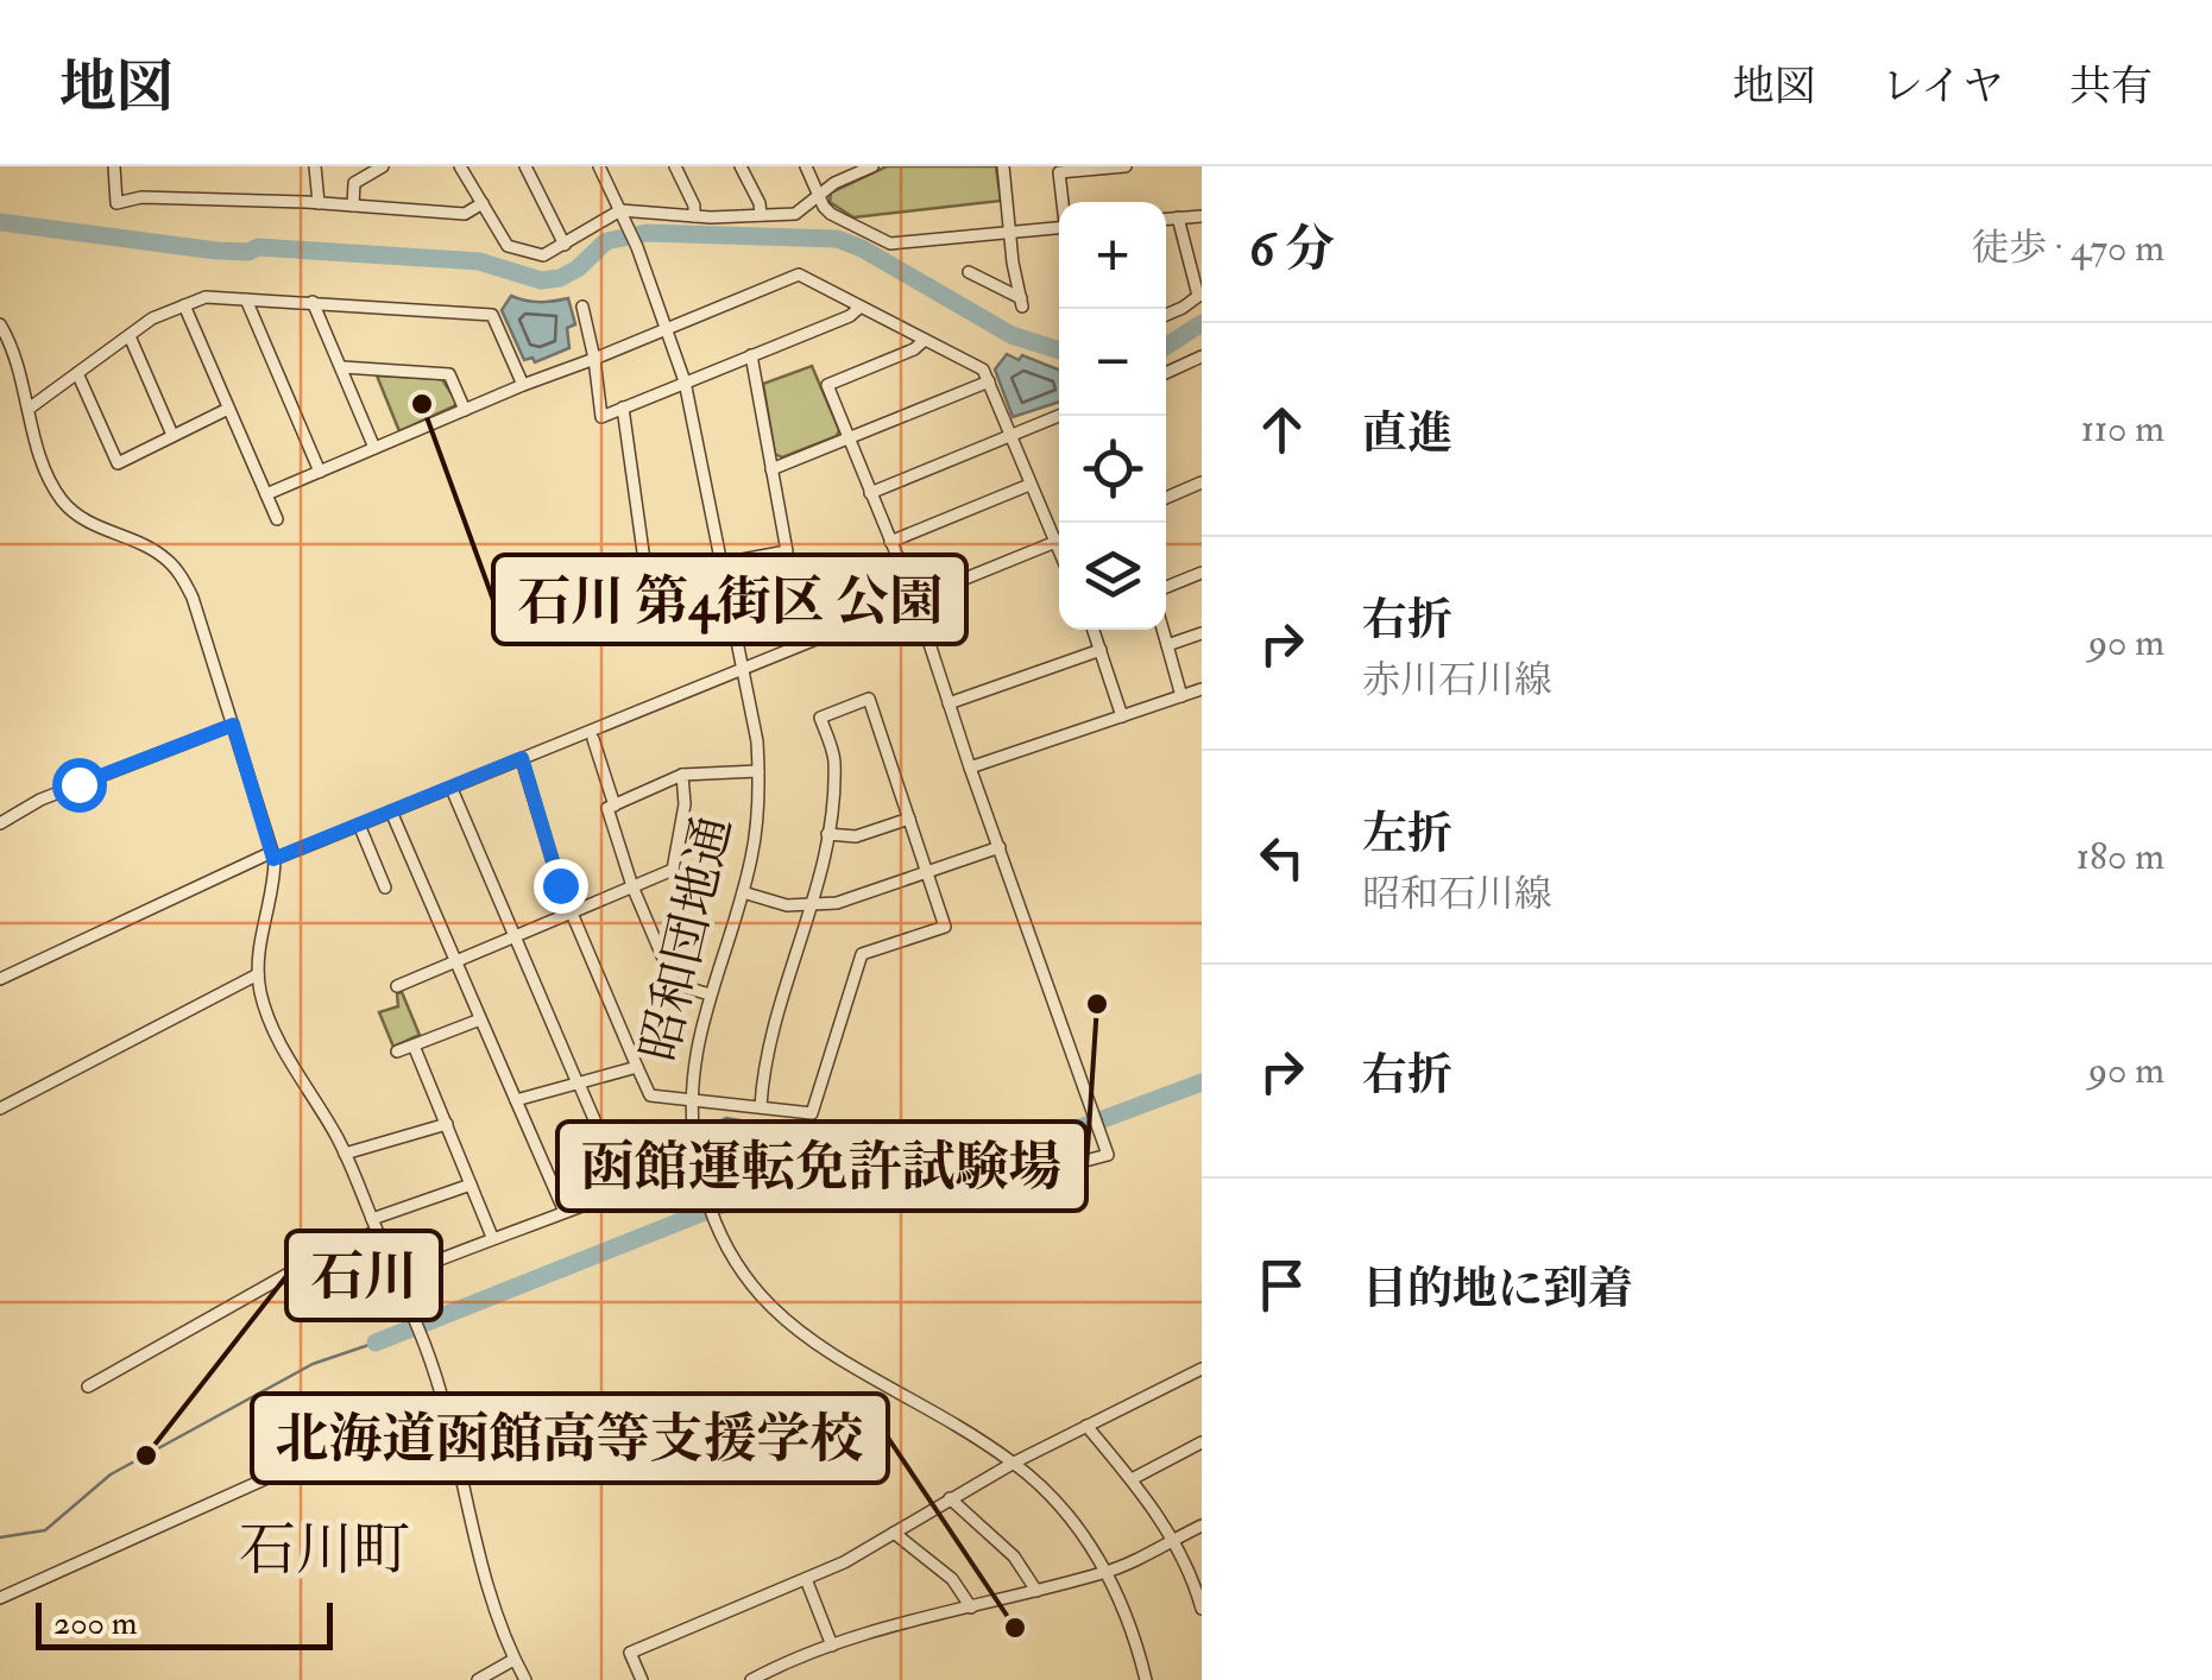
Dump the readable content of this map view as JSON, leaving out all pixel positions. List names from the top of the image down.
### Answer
{
  "streets": {
    "street": ["昭和団地通"]
  },
  "districts": ["石川町"],
  "places": [
    "石川 第4街区 公園",
    "函館運転免許試験場",
    "石川",
    "北海道函館高等支援学校"
  ],
  "scale_bar": "200 m",
  "page": {
    "header": "地図",
    "nav": ["地図", "レイヤ", "共有"],
    "heading": ["6 分", "徒歩 · 470 m"],
    "map_buttons": ["+", "−"],
    "list": [
      ["直進", "110 m"],
      ["右折", "赤川石川線", "90 m"],
      ["左折", "昭和石川線", "180 m"],
      ["右折", "90 m"],
      "目的地に到着"
    ],
    "scale": "200 m"
  }
}
